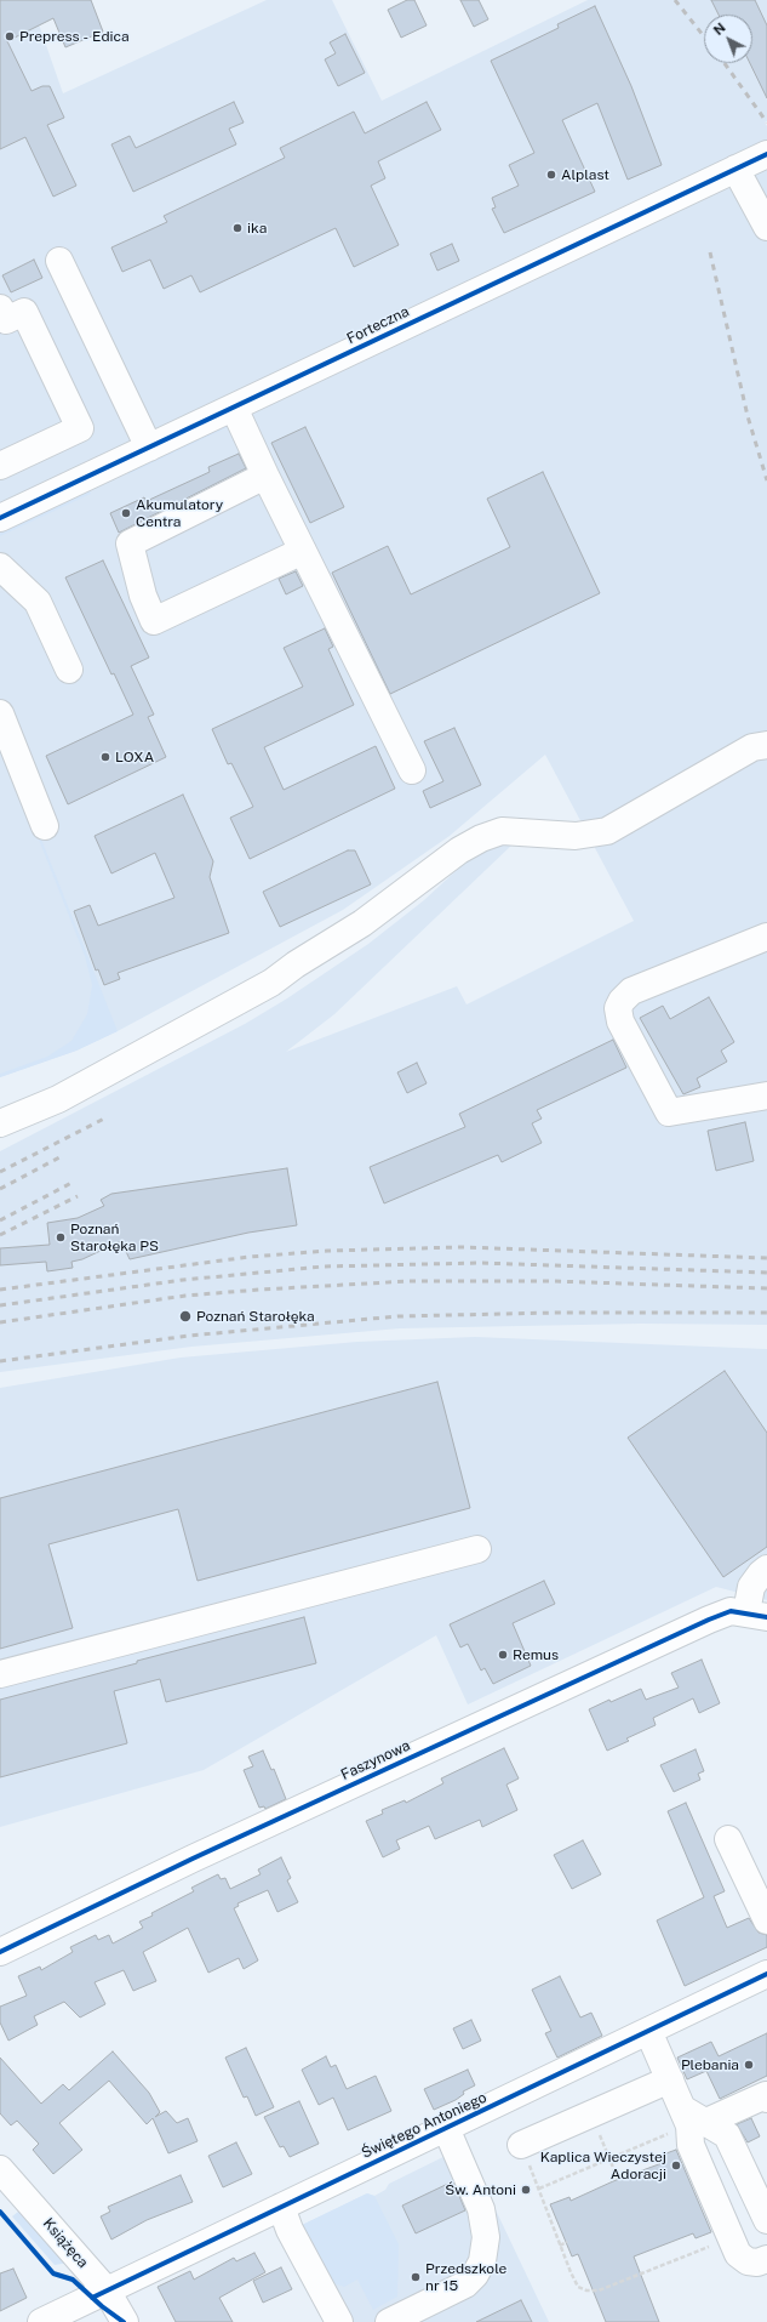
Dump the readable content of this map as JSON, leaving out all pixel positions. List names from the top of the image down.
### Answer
{
  "streets": {
    "street": [
      "Forteczna",
      "Faszynowa",
      "Świętego Antoniego",
      "Książęca"
    ]
  },
  "crossings": [
    ["Świętego Antoniego", "Książęca"]
  ],
  "places": [
    "Prepress - Edica",
    "Alplast",
    "ika",
    "Akumulatory Centra",
    "LOXA",
    "Poznań Starołęka PS",
    "Poznań Starołęka",
    "Remus",
    "Plebania",
    "Kaplica Wieczystej Adoracji",
    "Św. Antoni",
    "Przedszkole nr 15"
  ],
  "north": "top left"
}
